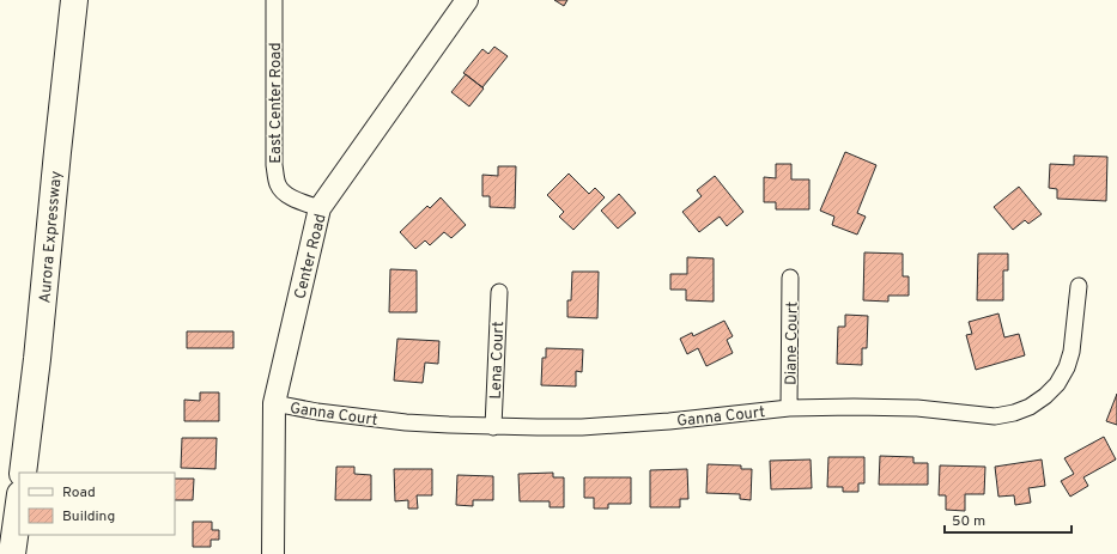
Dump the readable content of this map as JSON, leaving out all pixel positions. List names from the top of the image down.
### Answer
{
  "streets": {
    "highway": ["Aurora Expressway"],
    "main road": ["Center Road"],
    "street": [
      "East Center Road",
      "Diane Court",
      "Lena Court",
      "Ganna Court"
    ]
  },
  "crossings": [
    ["East Center Road", "Center Road"],
    ["Center Road", "Ganna Court"],
    ["Diane Court", "Ganna Court"],
    ["Lena Court", "Ganna Court"]
  ],
  "legend": ["Road", "Building"],
  "scale_bar": "50 m"
}
